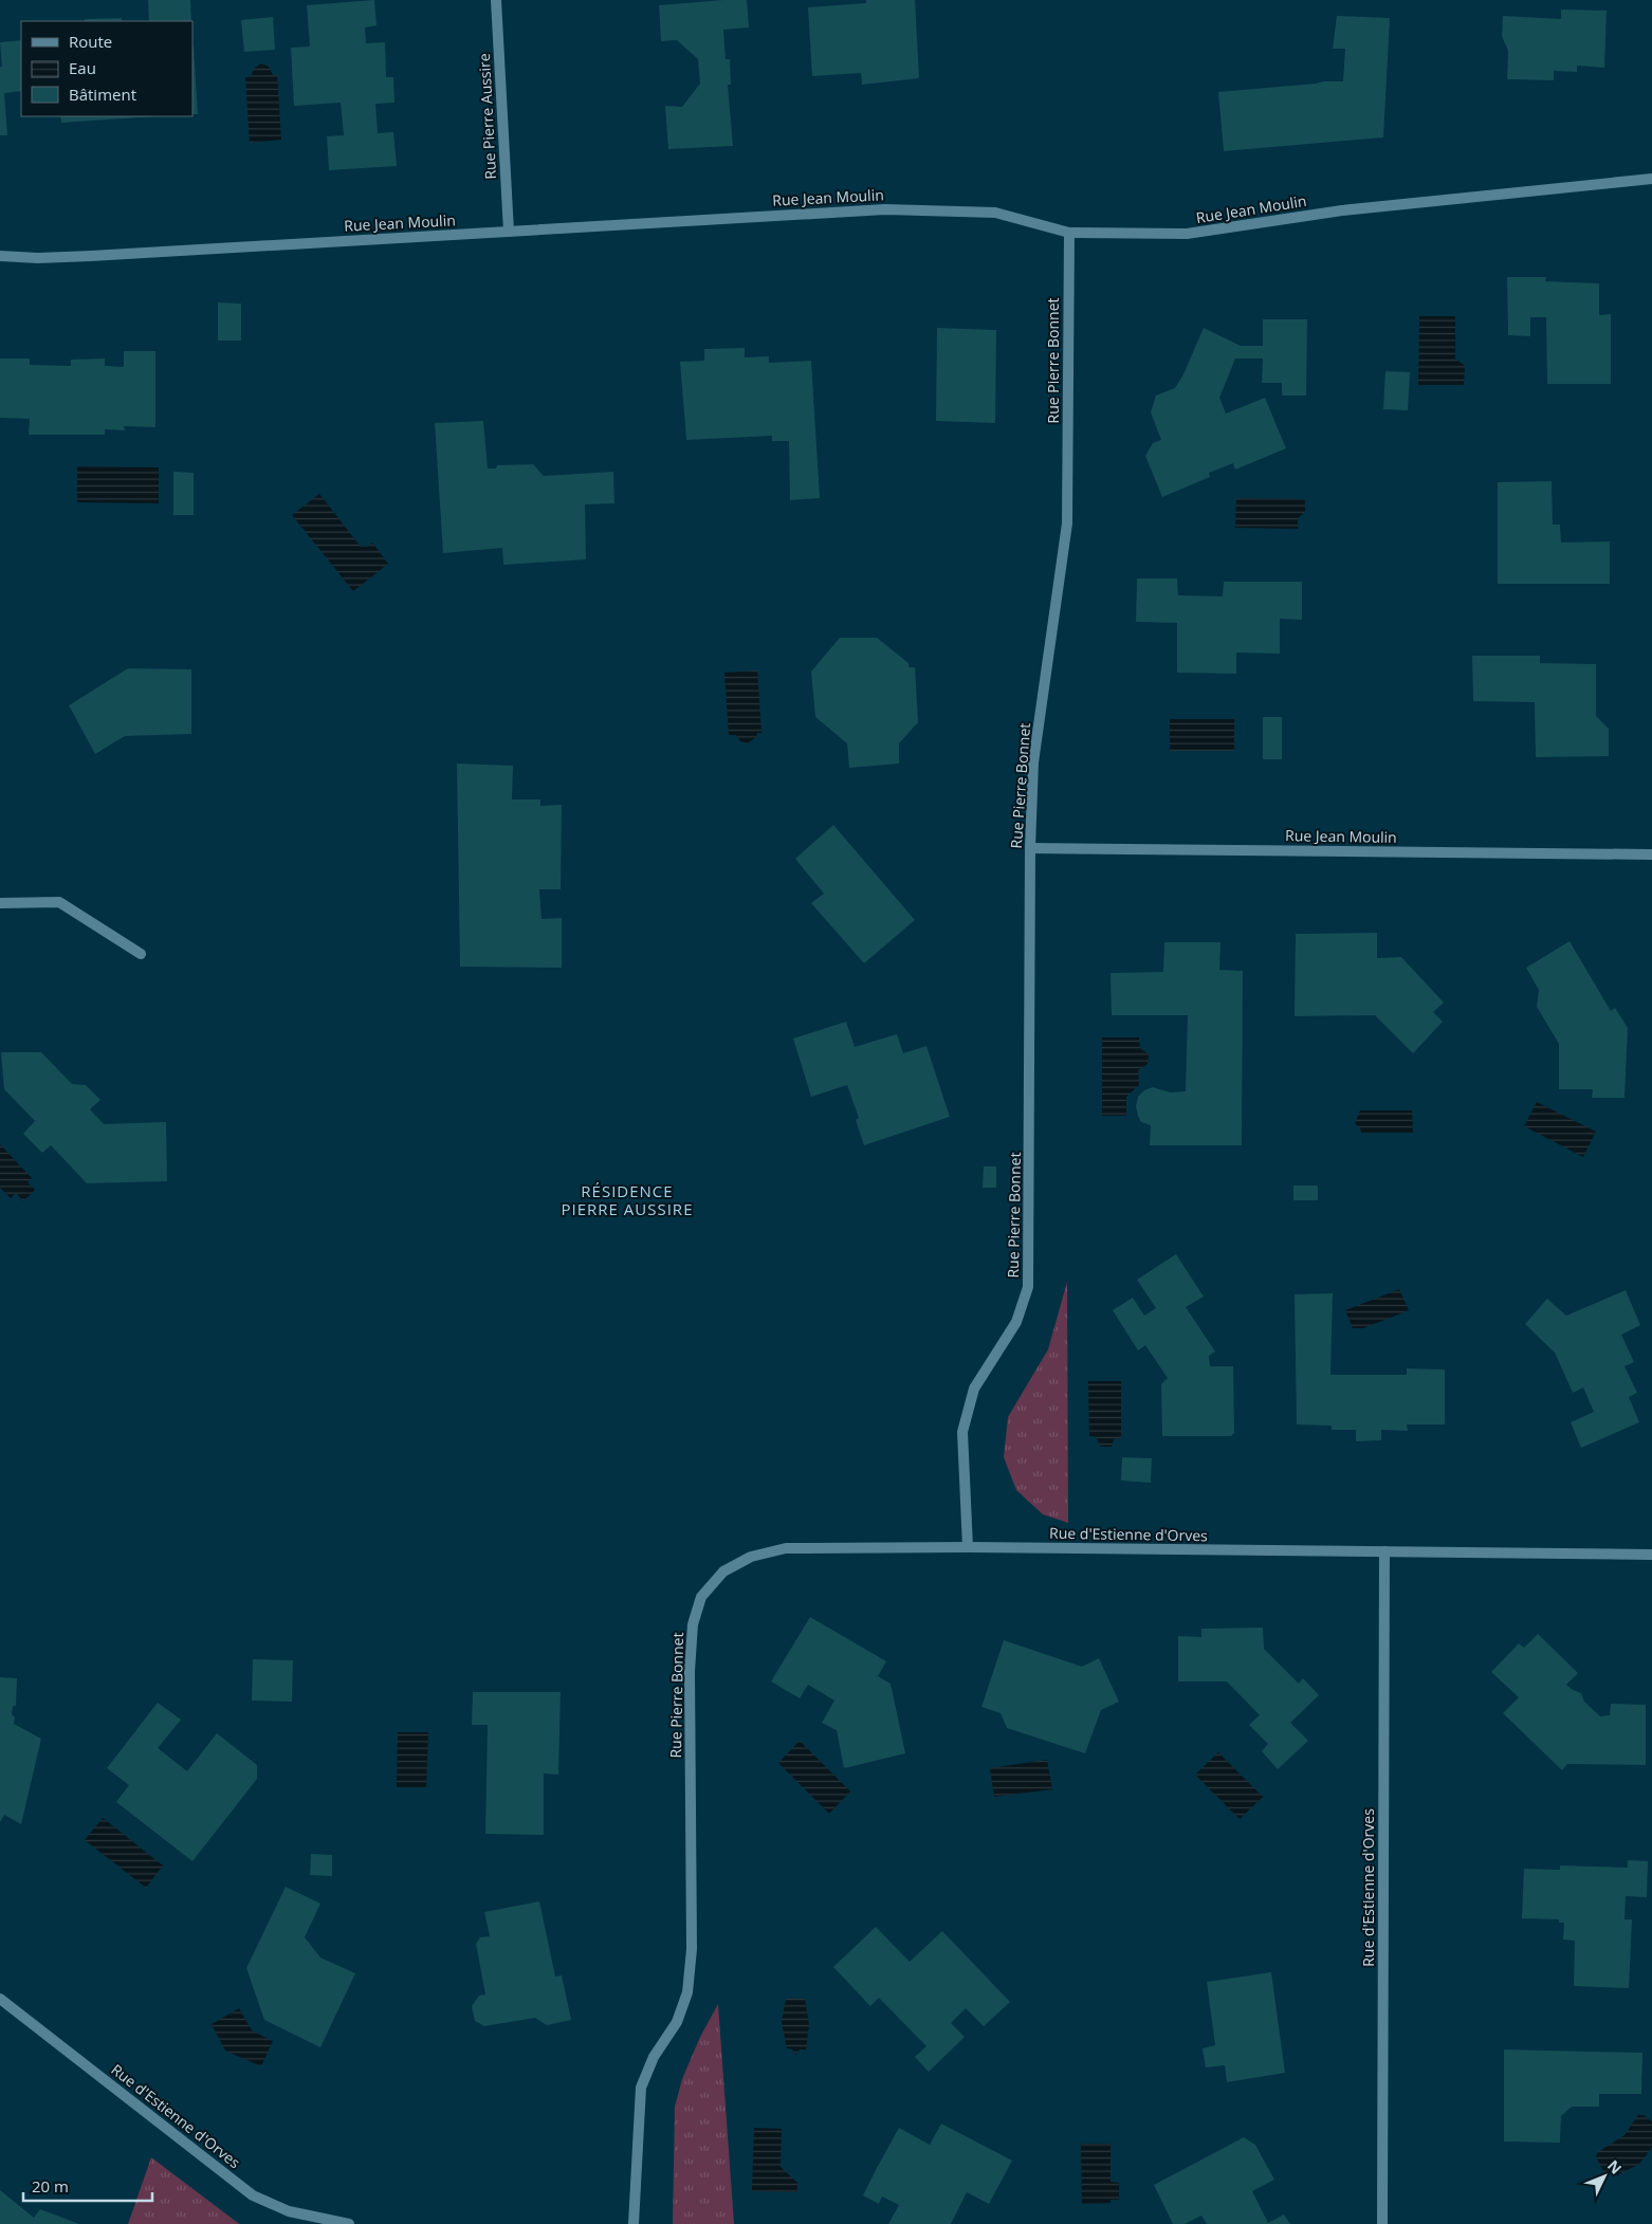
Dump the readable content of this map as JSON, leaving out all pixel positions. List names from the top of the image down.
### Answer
{
  "streets": {
    "street": [
      "Rue Pierre Aussire",
      "Rue Jean Moulin",
      "Rue Pierre Bonnet",
      "Rue d'Estienne d'Orves"
    ]
  },
  "crossings": [
    ["Rue Pierre Aussire", "Rue Jean Moulin"],
    ["Rue Jean Moulin", "Rue Pierre Bonnet"],
    ["Rue Pierre Bonnet", "Rue d'Estienne d'Orves"]
  ],
  "districts": ["RÉSIDENCE PIERRE AUSSIRE"],
  "legend": ["Route", "Eau", "Bâtiment"],
  "scale_bar": "20 m",
  "north": "top right"
}
